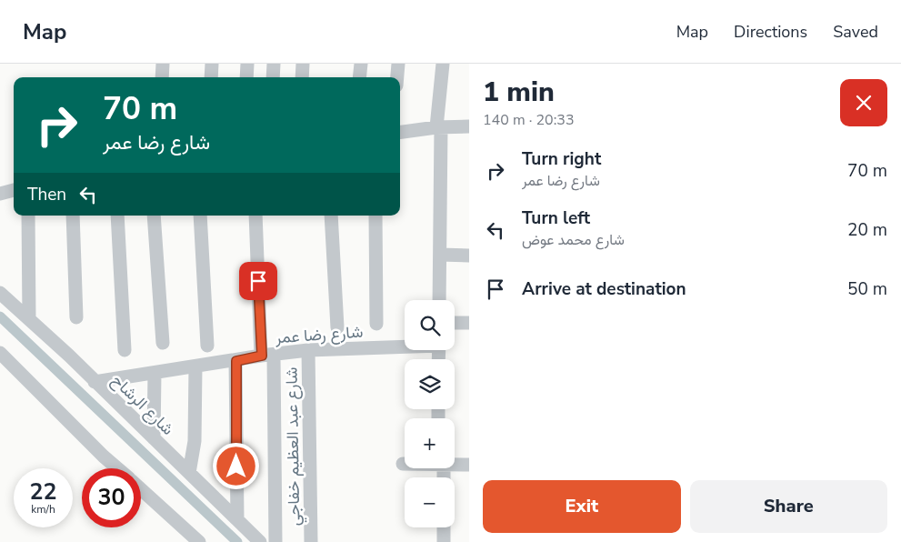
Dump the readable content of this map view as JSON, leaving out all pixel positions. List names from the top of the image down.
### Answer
{
  "streets": {
    "street": ["شارع رضا عمر", "شارع الرشاح", "شارع عبد العظيم خفاجي"]
  },
  "crossings": [
    ["شارع رضا عمر", "شارع الرشاح"],
    ["شارع رضا عمر", "شارع عبد العظيم خفاجي"]
  ],
  "page": {
    "header": "Map",
    "nav": ["Map", "Directions", "Saved"],
    "heading": ["1 min", "140 m · 20:33"],
    "turn": ["70 m", "شارع رضا عمر"],
    "list": [
      {
        "name": "Turn right",
        "note": "شارع رضا عمر",
        "value": "70 m"
      },
      {
        "name": "Turn left",
        "note": "شارع محمد عوض",
        "value": "20 m"
      },
      {
        "name": "Arrive at destination",
        "value": "50 m"
      }
    ],
    "then": "Then",
    "map_buttons": ["+", "−"],
    "speed": "22 km/h",
    "limit": "30",
    "buttons": ["Exit", "Share"]
  }
}
